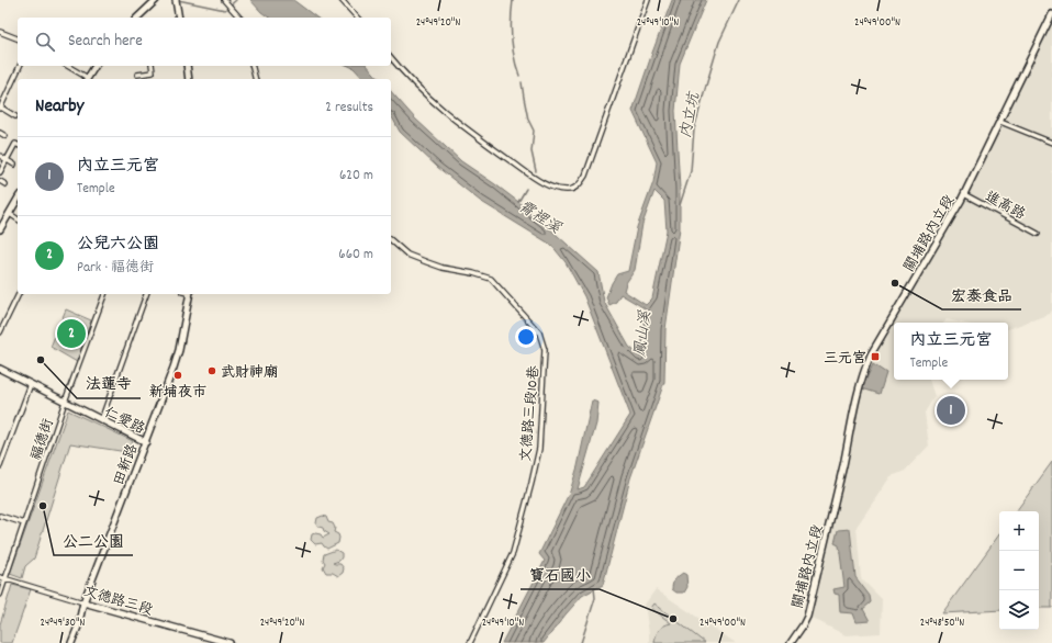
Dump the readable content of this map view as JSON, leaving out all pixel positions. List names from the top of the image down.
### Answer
{
  "streets": {
    "street": [
      "進高路",
      "關埔路內立段",
      "文德路三段10巷",
      "仁愛路",
      "福德街",
      "田新路",
      "文德路三段"
    ]
  },
  "crossings": [
    ["進高路", "關埔路內立段"],
    ["仁愛路", "福德街"],
    ["仁愛路", "田新路"],
    ["福德街", "文德路三段"],
    ["田新路", "文德路三段"]
  ],
  "water": ["內立坑", "霄裡溪", "鳳山溪"],
  "places": {
    "other": [
      "宏泰食品",
      "法蓮寺",
      "武財神廟",
      "新埔夜市",
      "公二公園",
      "寶石國小"
    ],
    "transit": ["三元宮"]
  },
  "page": {
    "search": "Search here",
    "heading": ["Nearby", "2 results"],
    "list": [
      {
        "mark": "1",
        "name": "內立三元宮",
        "note": "Temple",
        "value": "620 m"
      },
      {
        "mark": "2",
        "name": "公兒六公園",
        "note": "Park · 福德街",
        "value": "660 m"
      }
    ],
    "pins": ["2", "1"],
    "popup": ["內立三元宮", "Temple"],
    "map_buttons": ["+", "−"]
  },
  "coordinates": [
    "24°49'20\"N",
    "24°49'10\"N",
    "24°49'00\"N",
    "24°49'30\"N",
    "24°48'50\"N"
  ]
}
